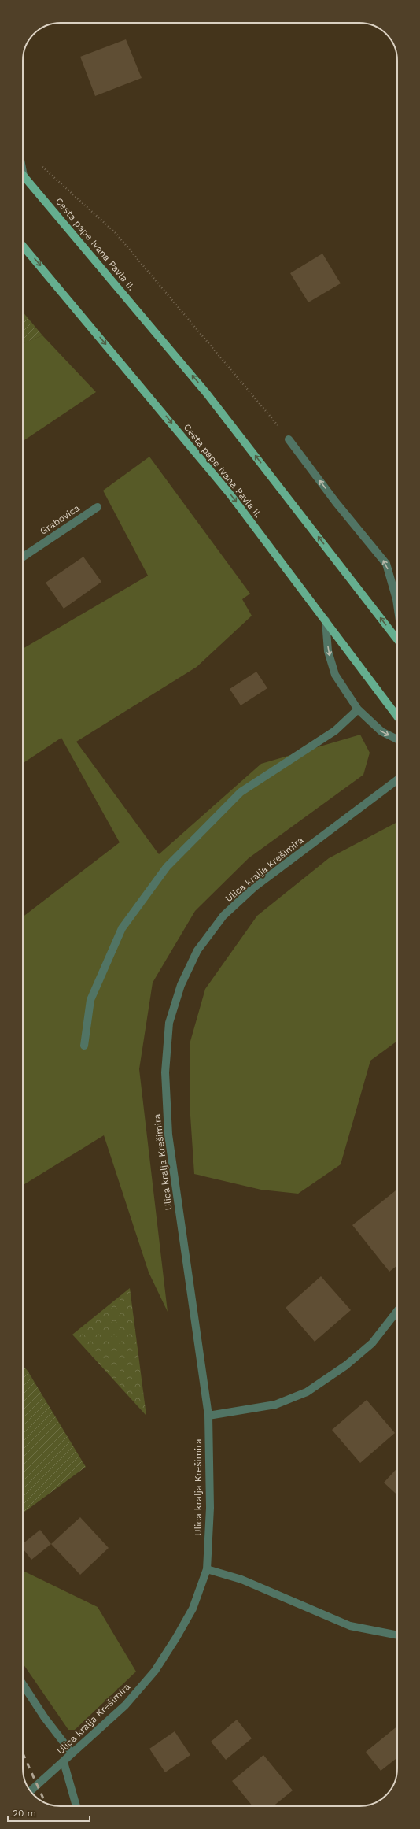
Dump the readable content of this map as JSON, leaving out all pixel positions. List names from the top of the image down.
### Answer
{
  "streets": {
    "main road": ["Cesta pape Ivana Pavla II."],
    "street": ["Grabovica", "Ulica kralja Krešimira"]
  },
  "scale_bar": "20 m"
}
